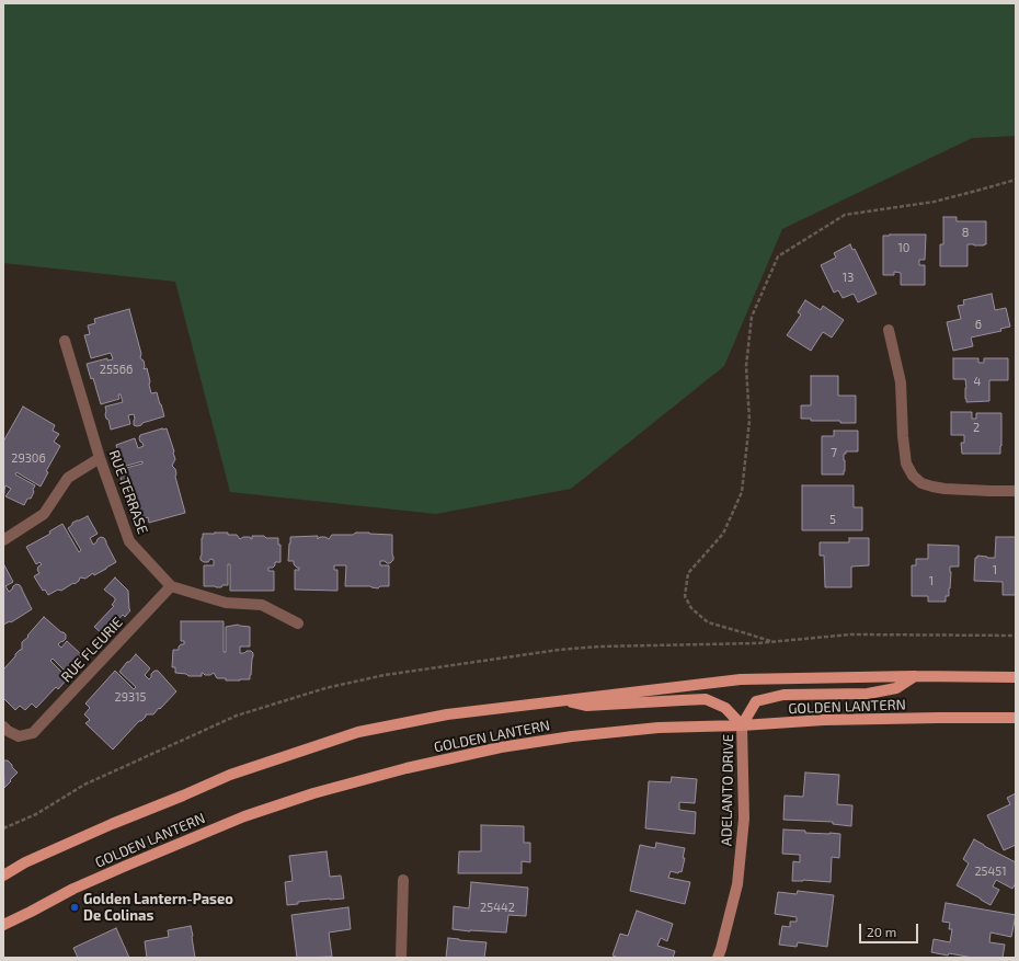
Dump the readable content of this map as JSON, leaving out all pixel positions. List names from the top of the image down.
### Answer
{
  "streets": {
    "main road": ["GOLDEN LANTERN"],
    "street": ["RUE TERRASE", "RUE FLEURIE", "ADELANTO DRIVE"]
  },
  "crossings": [
    ["RUE TERRASE", "RUE FLEURIE"],
    ["GOLDEN LANTERN", "ADELANTO DRIVE"]
  ],
  "places": ["Golden Lantern-Paseo De Colinas"],
  "house_numbers": [
    "8",
    "10",
    "13",
    "6",
    "25566",
    "4",
    "2",
    "7",
    "29306",
    "5",
    "1",
    "1",
    "29315",
    "25451",
    "25442"
  ],
  "scale_bar": "20 m"
}
